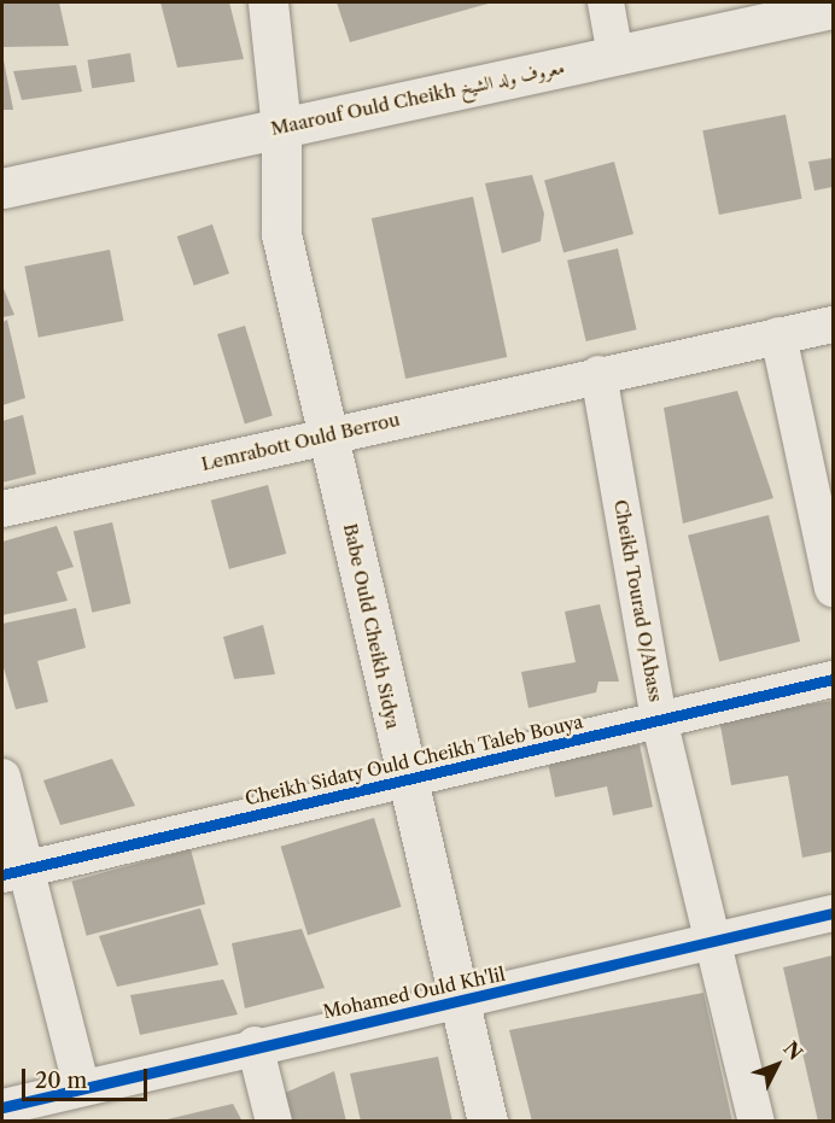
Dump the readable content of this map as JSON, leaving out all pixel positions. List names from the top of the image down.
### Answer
{
  "streets": {
    "main road": ["Maarouf Ould Cheikh معروف ولد الشيخ", "Babe Ould Cheikh Sidya"],
    "street": [
      "Lemrabott Ould Berrou",
      "Cheikh Tourad O/Abass",
      "Cheikh Sidaty Ould Cheikh Taleb Bouya",
      "Mohamed Ould Kh'lil"
    ]
  },
  "crossings": [
    ["Maarouf Ould Cheikh معروف ولد الشيخ", "Babe Ould Cheikh Sidya"],
    ["Lemrabott Ould Berrou", "Cheikh Tourad O/Abass"],
    ["Lemrabott Ould Berrou", "Babe Ould Cheikh Sidya"],
    ["Cheikh Tourad O/Abass", "Cheikh Sidaty Ould Cheikh Taleb Bouya"],
    ["Cheikh Tourad O/Abass", "Mohamed Ould Kh'lil"],
    ["Babe Ould Cheikh Sidya", "Cheikh Sidaty Ould Cheikh Taleb Bouya"],
    ["Babe Ould Cheikh Sidya", "Mohamed Ould Kh'lil"]
  ],
  "scale_bar": "20 m",
  "north": "top right"
}
